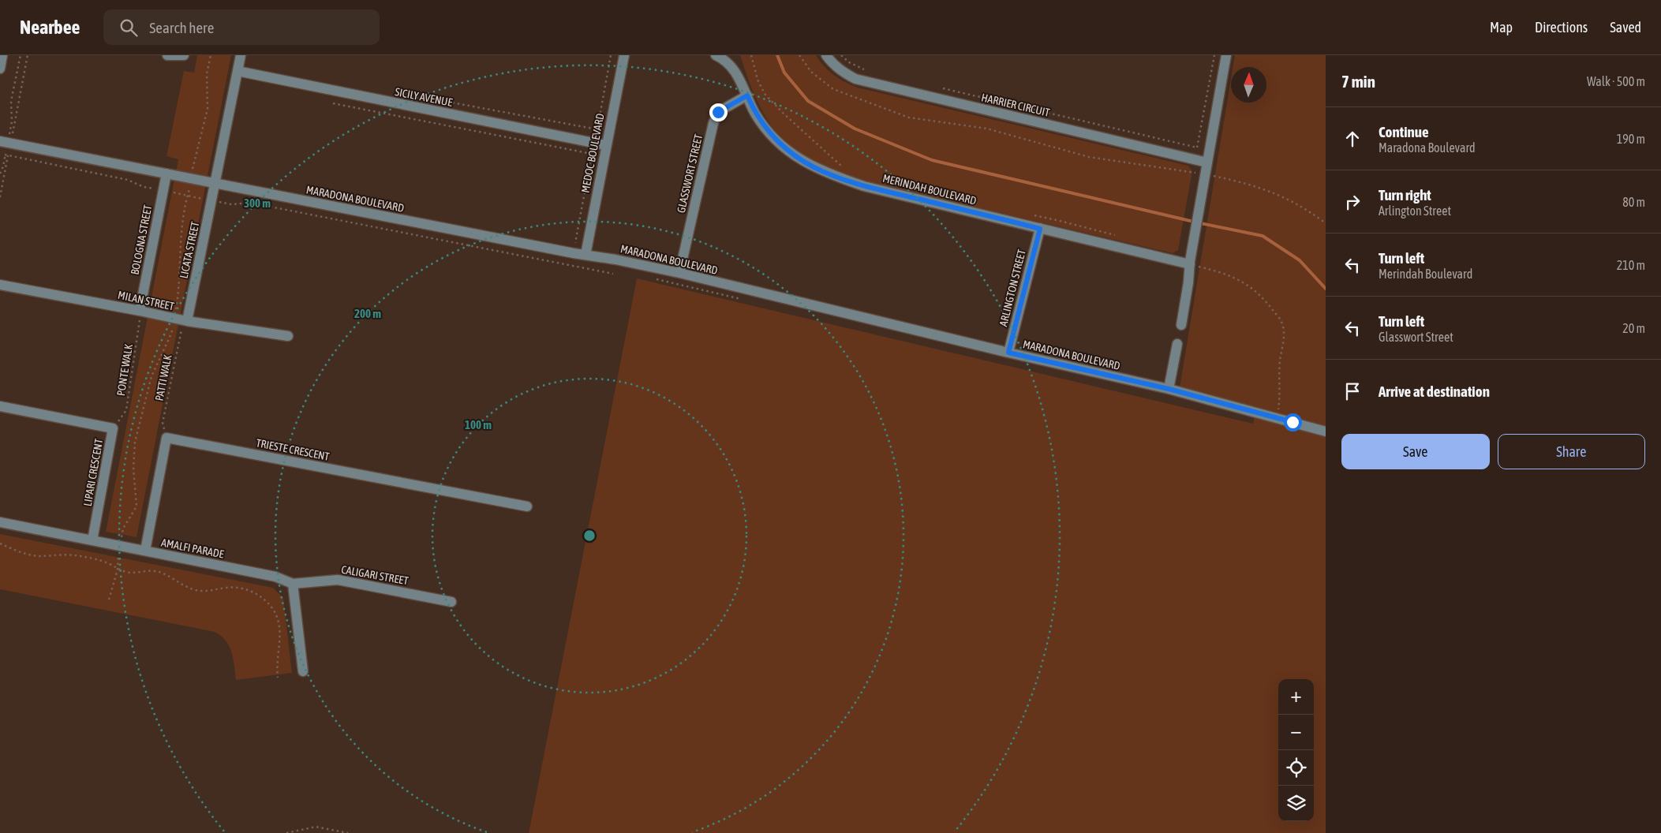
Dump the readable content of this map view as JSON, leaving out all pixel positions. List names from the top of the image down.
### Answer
{
  "streets": {
    "street": [
      "SICILY AVENUE",
      "HARRIER CIRCUIT",
      "MEDOC BOULEVARD",
      "GLASSWORT STREET",
      "MERINDAH BOULEVARD",
      "MARADONA BOULEVARD",
      "BOLOGNA STREET",
      "LICATA STREET",
      "ARLINGTON STREET",
      "MILAN STREET",
      "TRIESTE CRESCENT",
      "LIPARI CRESCENT",
      "AMALFI PARADE",
      "CALIGARI STREET"
    ],
    "path": ["PONTE WALK", "PATTI WALK"]
  },
  "crossings": [
    ["SICILY AVENUE", "MEDOC BOULEVARD"],
    ["SICILY AVENUE", "LICATA STREET"],
    ["MEDOC BOULEVARD", "MARADONA BOULEVARD"],
    ["GLASSWORT STREET", "MERINDAH BOULEVARD"],
    ["GLASSWORT STREET", "MARADONA BOULEVARD"],
    ["MERINDAH BOULEVARD", "ARLINGTON STREET"],
    ["MARADONA BOULEVARD", "BOLOGNA STREET"],
    ["MARADONA BOULEVARD", "LICATA STREET"],
    ["MARADONA BOULEVARD", "ARLINGTON STREET"],
    ["BOLOGNA STREET", "MILAN STREET"],
    ["BOLOGNA STREET", "PONTE WALK"],
    ["LICATA STREET", "MILAN STREET"],
    ["LICATA STREET", "PATTI WALK"],
    ["MILAN STREET", "PONTE WALK"],
    ["MILAN STREET", "PATTI WALK"],
    ["PONTE WALK", "LIPARI CRESCENT"],
    ["PATTI WALK", "TRIESTE CRESCENT"],
    ["LIPARI CRESCENT", "AMALFI PARADE"],
    ["AMALFI PARADE", "CALIGARI STREET"]
  ],
  "north": "top",
  "page": {
    "header": "Nearbee",
    "search": "Search here",
    "nav": ["Map", "Directions", "Saved"],
    "heading": ["7 min", "Walk · 500 m"],
    "list": [
      ["Continue", "Maradona Boulevard", "190 m"],
      ["Turn right", "Arlington Street", "80 m"],
      ["Turn left", "Merindah Boulevard", "210 m"],
      ["Turn left", "Glasswort Street", "20 m"],
      "Arrive at destination"
    ],
    "buttons": ["Save", "Share"],
    "map_buttons": ["+", "−"]
  },
  "rings": ["300 m", "200 m", "100 m"]
}
